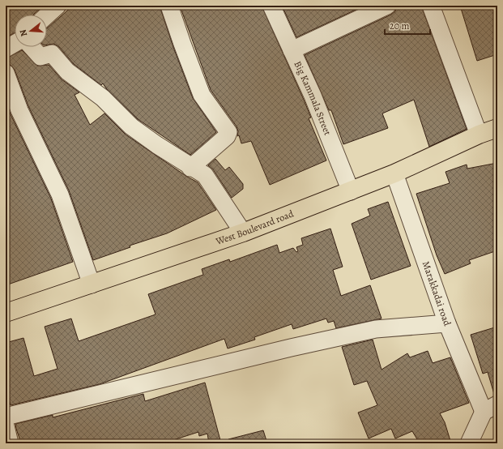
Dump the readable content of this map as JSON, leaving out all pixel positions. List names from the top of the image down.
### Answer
{
  "streets": {
    "main road": ["West Boulevard road"],
    "street": ["Big Kammala Street", "Marakkadai road"]
  },
  "crossings": [
    ["Big Kammala Street", "West Boulevard road"],
    ["West Boulevard road", "Marakkadai road"]
  ],
  "scale_bar": "20 m",
  "north": "left"
}
